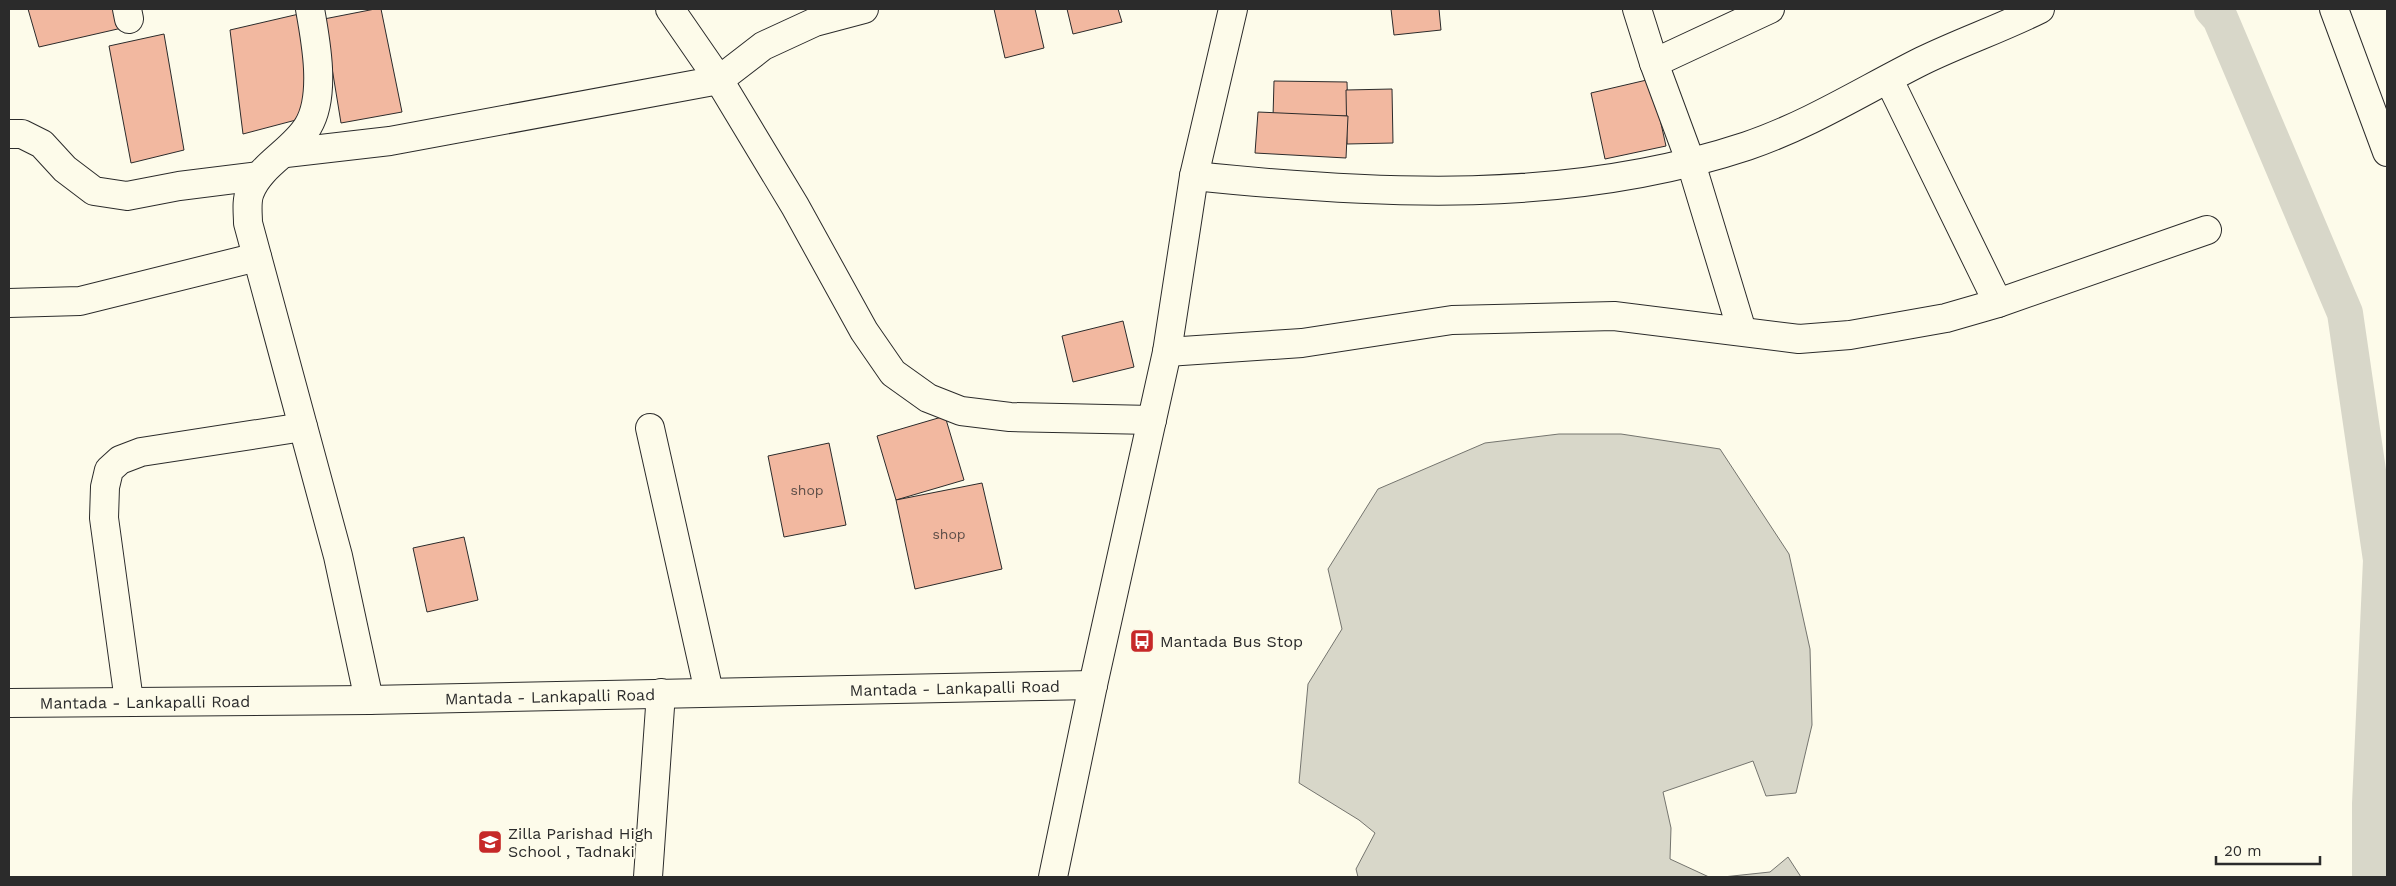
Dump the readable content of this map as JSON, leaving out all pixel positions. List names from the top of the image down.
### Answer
{
  "streets": {
    "street": ["Mantada - Lankapalli Road"]
  },
  "places": {
    "bus stop": ["Mantada Bus Stop"],
    "school or university": ["Zilla Parishad High School , Tadnaki"]
  },
  "house_numbers": ["shop", "shop"],
  "scale_bar": "20 m"
}
